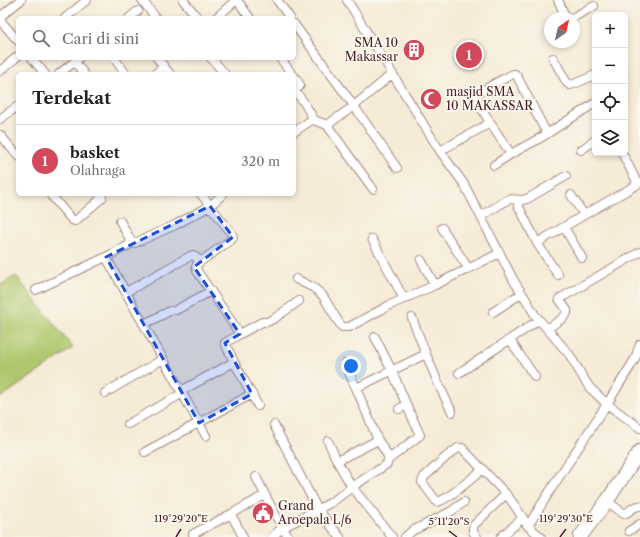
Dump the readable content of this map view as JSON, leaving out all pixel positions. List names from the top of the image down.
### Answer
{
  "places": {
    "building": ["SMA 10 Makassar"],
    "mosque": ["masjid SMA 10 MAKASSAR"],
    "public building": ["Grand Aroepala L/6"]
  },
  "north": "top right",
  "page": {
    "map_buttons": ["+", "−"],
    "search": "Cari di sini",
    "pins": "1",
    "heading": "Terdekat",
    "list": [
      {
        "mark": "1",
        "name": "basket",
        "note": "Olahraga",
        "value": "320 m"
      }
    ]
  },
  "coordinates": ["119°29'20\"E", "119°29'30\"E", "5°11'20\"S"]
}
